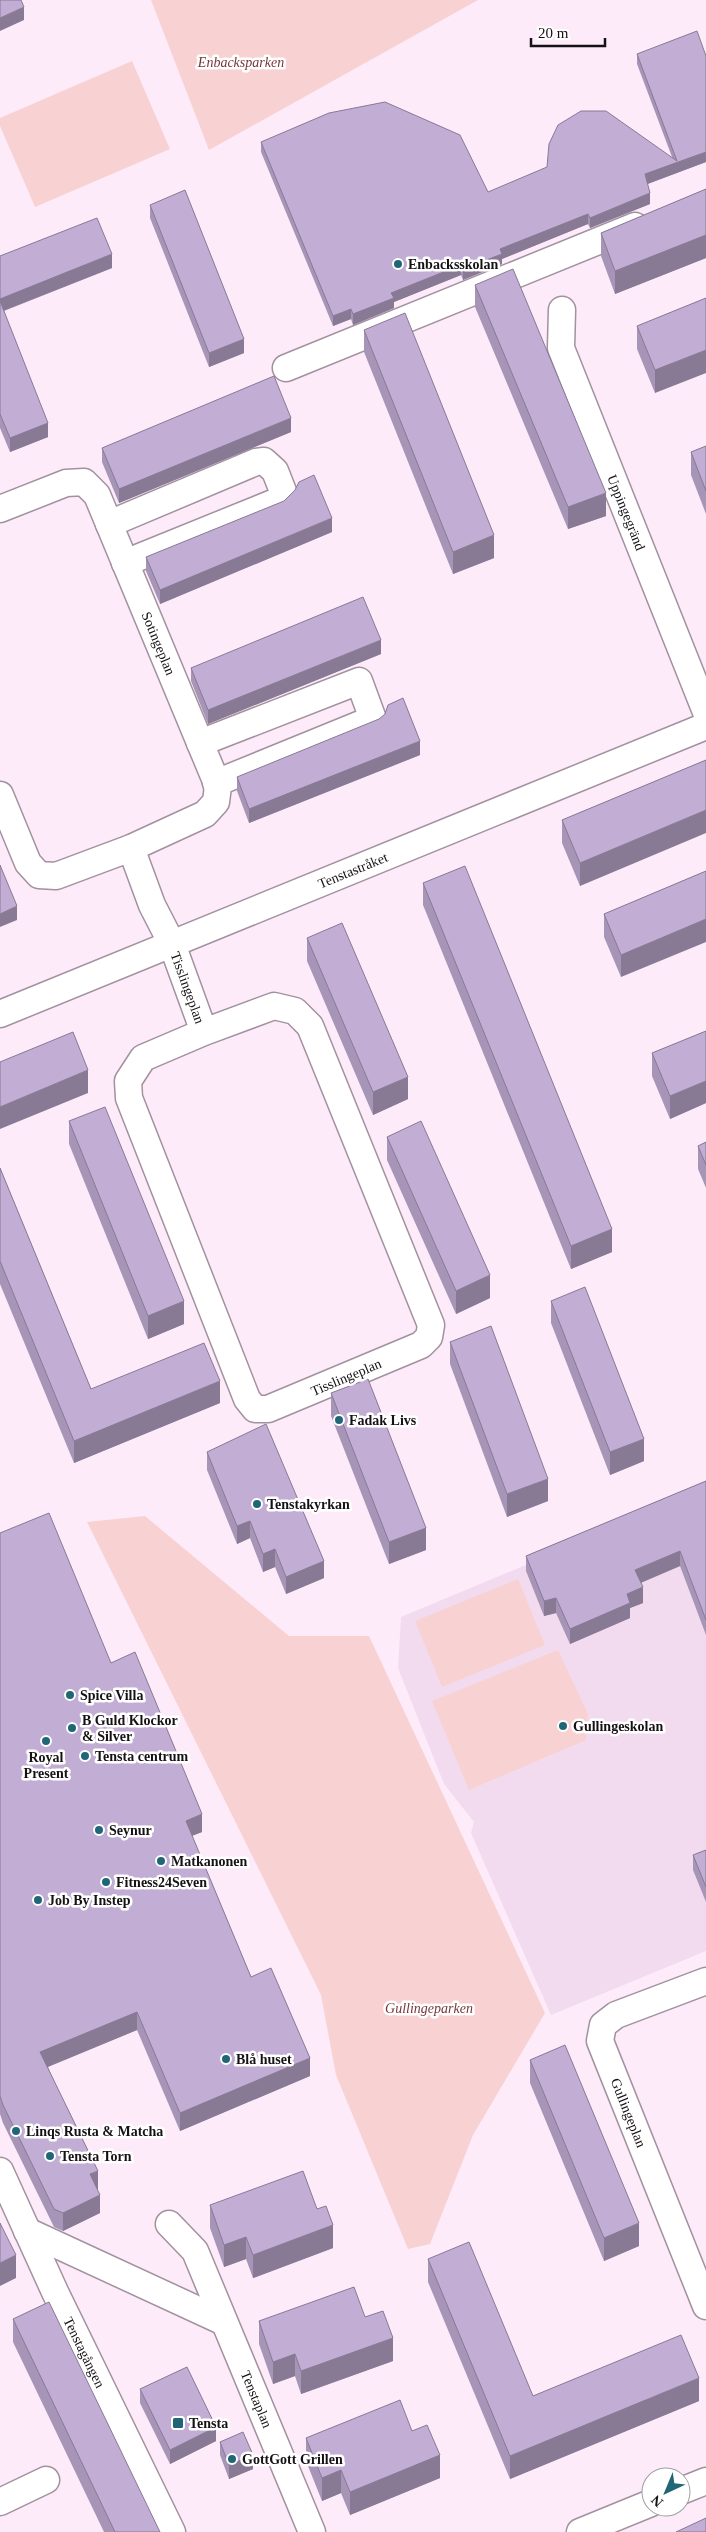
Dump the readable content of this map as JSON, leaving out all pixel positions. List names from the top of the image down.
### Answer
{
  "streets": {
    "street": [
      "Uppingegränd",
      "Sotingeplan",
      "Tenstastråket",
      "Tisslingeplan",
      "Gullingeplan",
      "Tenstagången",
      "Tenstaplan"
    ]
  },
  "crossings": [
    ["Tenstastråket", "Tisslingeplan"]
  ],
  "parks": ["Enbacksparken", "Gullingeparken"],
  "places": {
    "other": [
      "Enbacksskolan",
      "Fadak Livs",
      "Tenstakyrkan",
      "Spice Villa",
      "Gullingeskolan",
      "B Guld Klockor & Silver",
      "Royal Present",
      "Tensta centrum",
      "Seynur",
      "Matkanonen",
      "Fitness24Seven",
      "Job By Instep",
      "Blå huset",
      "Linqs Rusta & Matcha",
      "Tensta Torn",
      "GottGott Grillen"
    ],
    "transit": ["Tensta"]
  },
  "scale_bar": "20 m",
  "north": "bottom left"
}
